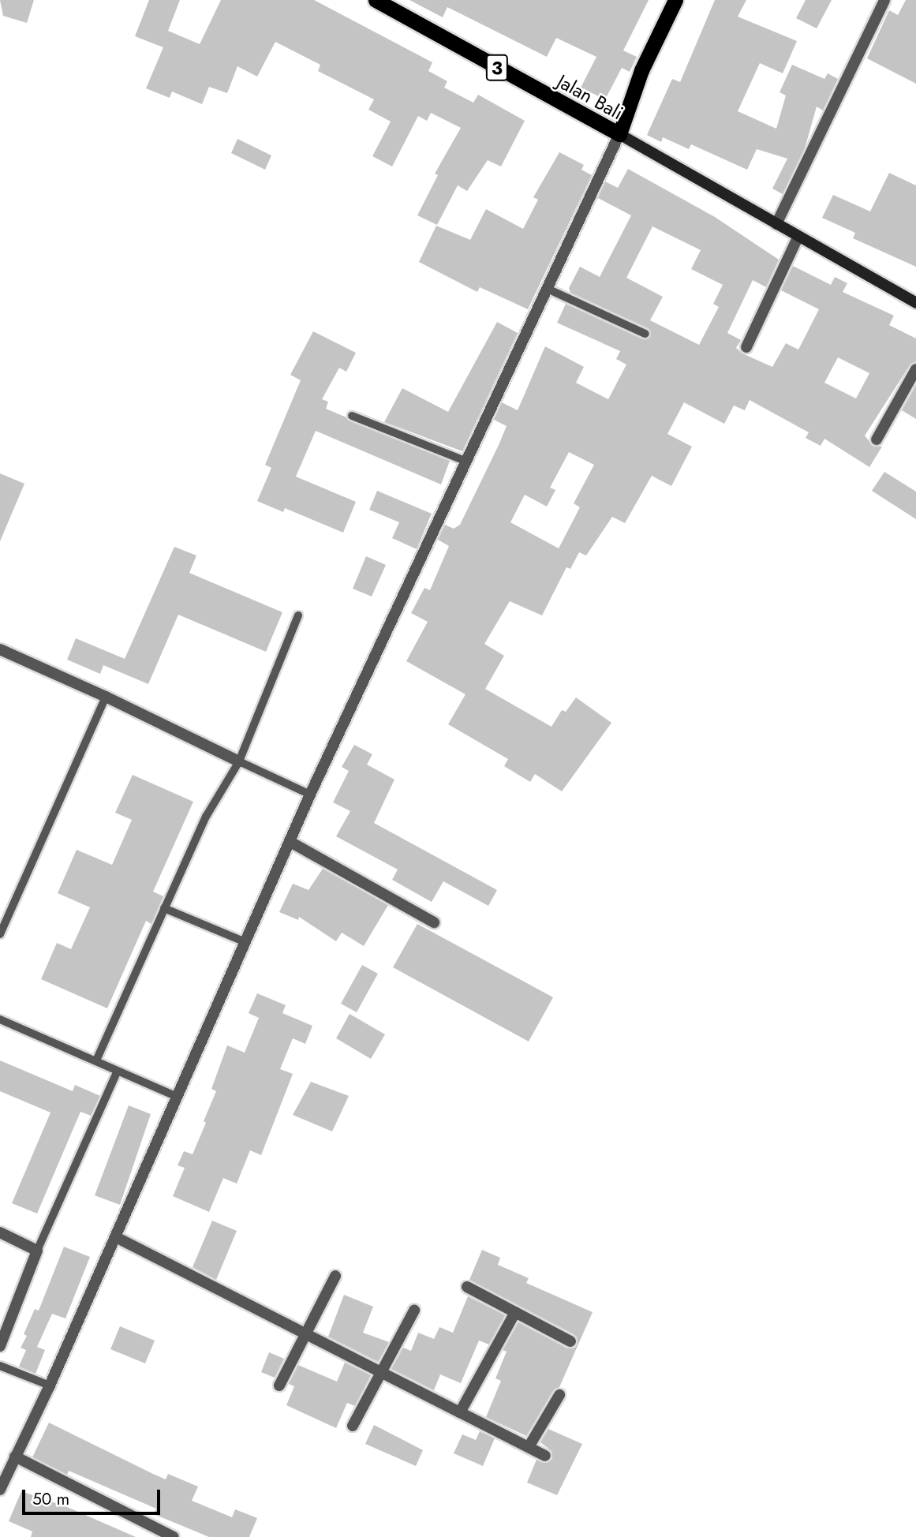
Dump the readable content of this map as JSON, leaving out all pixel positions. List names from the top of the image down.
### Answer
{
  "streets": {
    "highway": ["3", "Jalan Bali"]
  },
  "scale_bar": "50 m"
}
